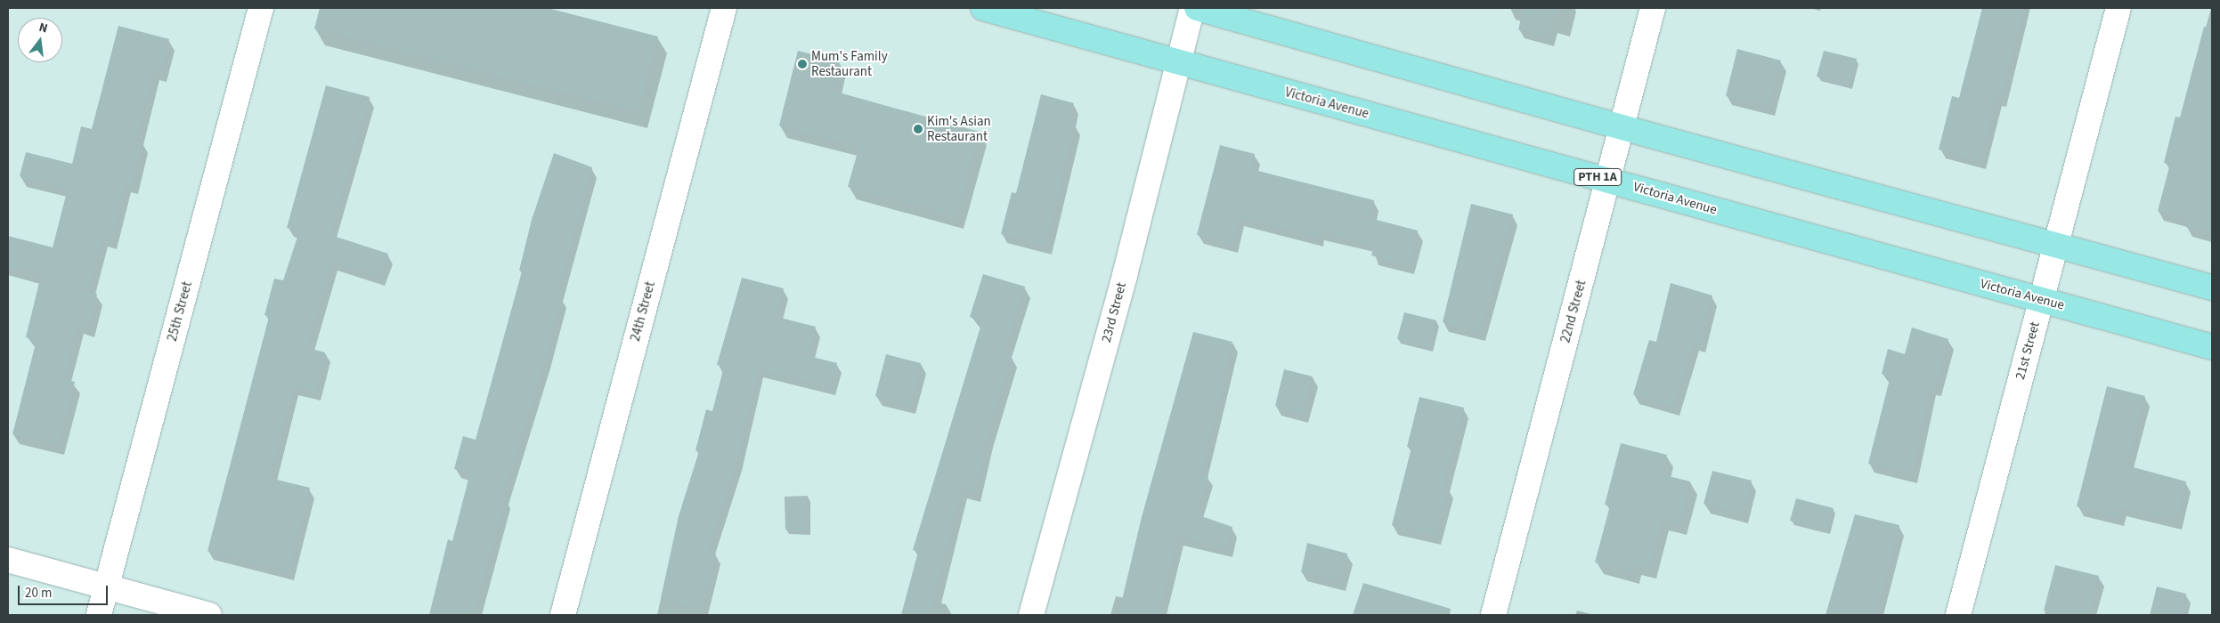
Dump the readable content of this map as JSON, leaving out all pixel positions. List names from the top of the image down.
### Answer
{
  "streets": {
    "main road": ["Victoria Avenue", "PTH 1A"],
    "street": [
      "25th Street",
      "24th Street",
      "22nd Street",
      "23rd Street",
      "21st Street"
    ]
  },
  "crossings": [
    ["Victoria Avenue", "22nd Street"],
    ["Victoria Avenue", "23rd Street"],
    ["Victoria Avenue", "21st Street"]
  ],
  "places": ["Mum's Family Restaurant", "Kim's Asian Restaurant"],
  "scale_bar": "20 m",
  "north": "top"
}
